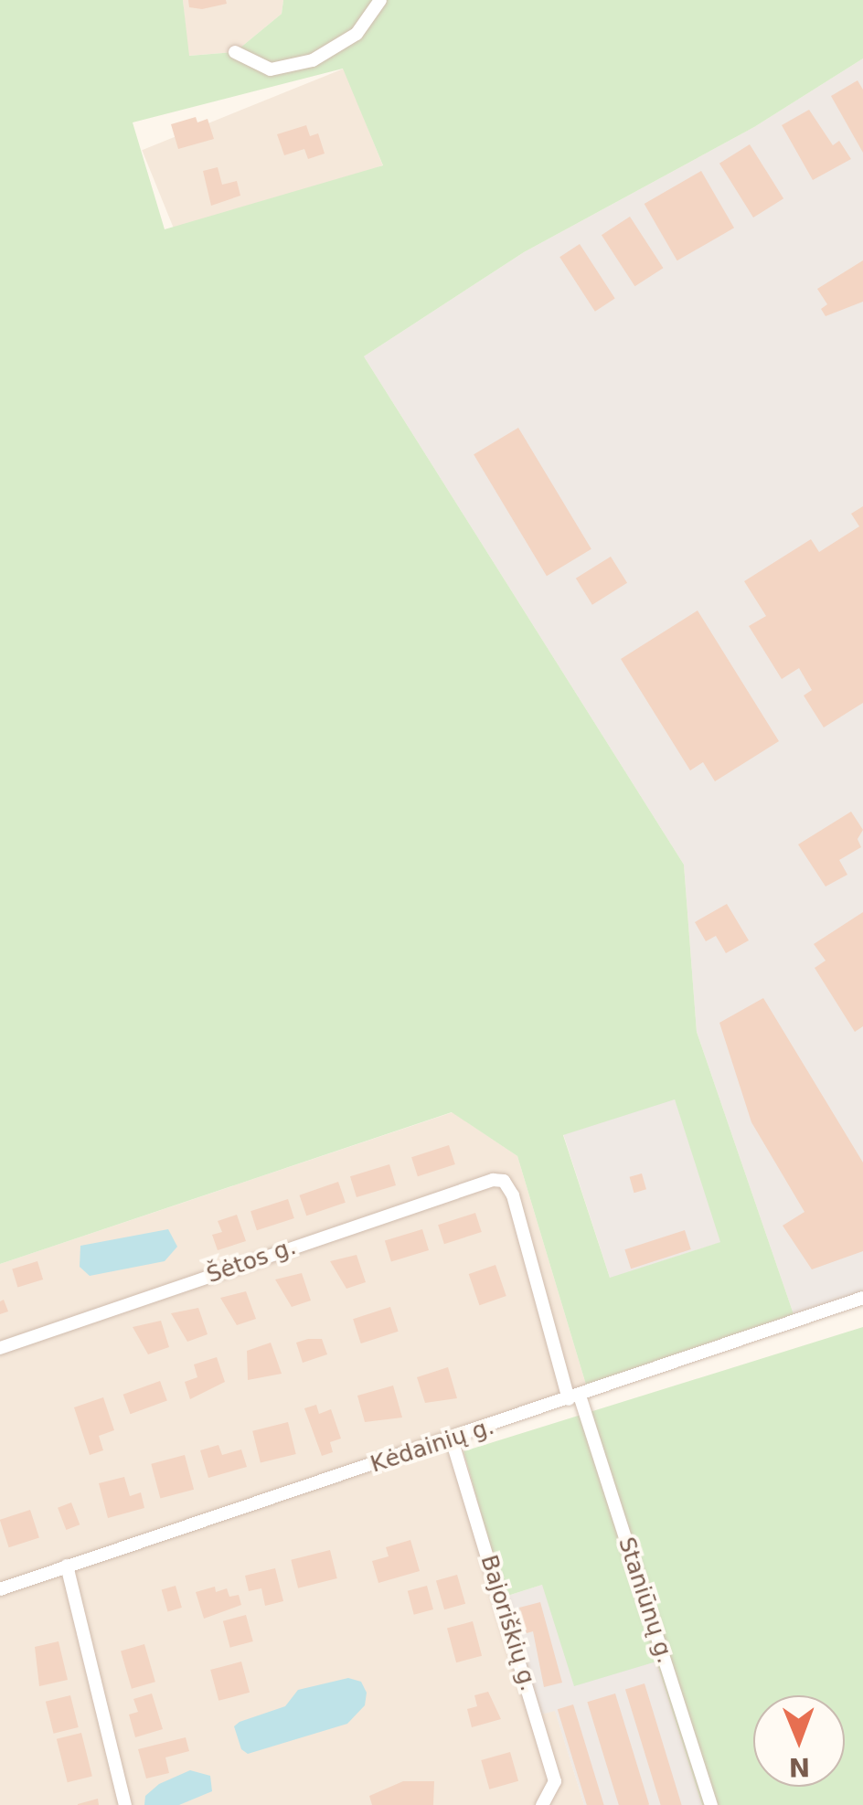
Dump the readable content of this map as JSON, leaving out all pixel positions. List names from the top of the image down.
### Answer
{
  "streets": {
    "street": [
      "Šėtos g.",
      "Kėdainių g.",
      "Staniūnų g.",
      "Bajoriškių g."
    ]
  },
  "crossings": [
    ["Šėtos g.", "Staniūnų g."],
    ["Kėdainių g.", "Staniūnų g."],
    ["Kėdainių g.", "Bajoriškių g."]
  ],
  "north": "bottom"
}
